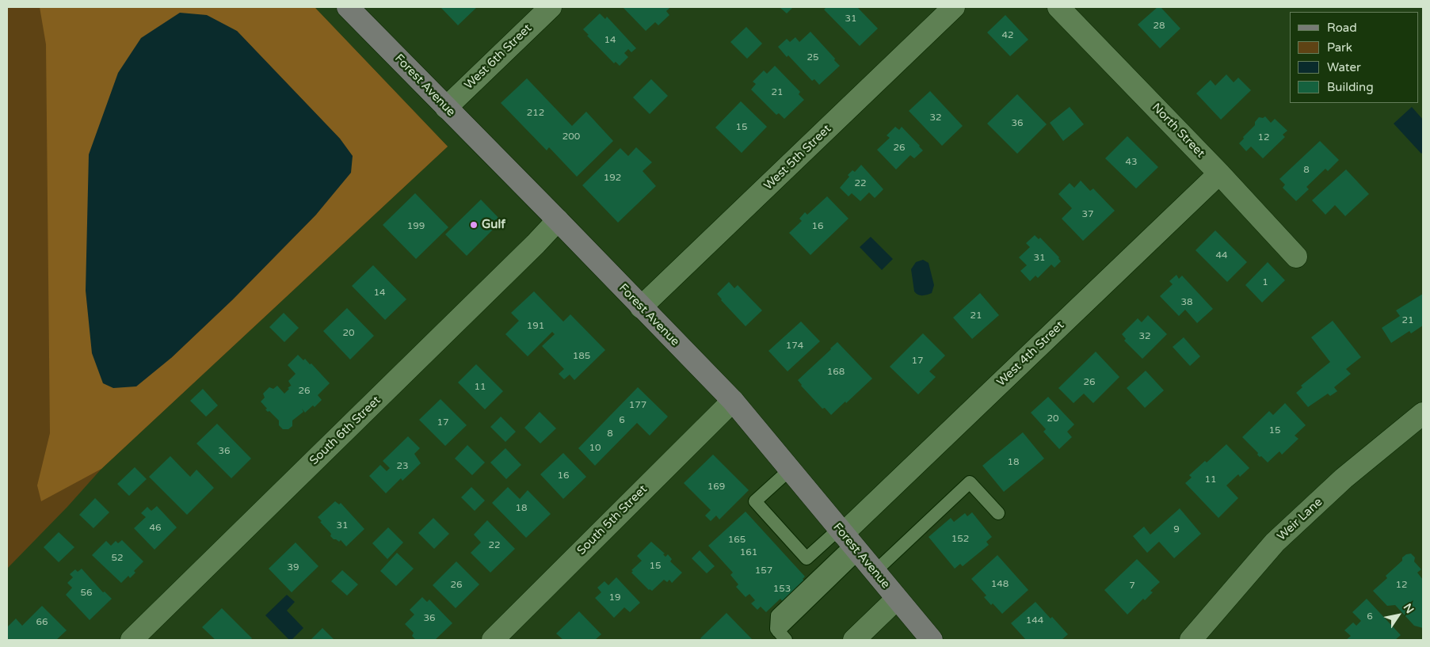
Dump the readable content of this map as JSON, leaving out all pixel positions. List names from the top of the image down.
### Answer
{
  "streets": {
    "main road": ["Forest Avenue"],
    "street": [
      "West 6th Street",
      "North Street",
      "West 5th Street",
      "West 4th Street",
      "South 6th Street",
      "Weir Lane",
      "South 5th Street"
    ]
  },
  "crossings": [
    ["West 6th Street", "Forest Avenue"],
    ["Forest Avenue", "West 5th Street"],
    ["Forest Avenue", "West 4th Street"],
    ["Forest Avenue", "South 6th Street"],
    ["Forest Avenue", "South 5th Street"],
    ["North Street", "West 4th Street"]
  ],
  "places": ["Gulf"],
  "house_numbers": [
    "31",
    "28",
    "42",
    "14",
    "25",
    "21",
    "212",
    "32",
    "36",
    "15",
    "200",
    "12",
    "26",
    "43",
    "8",
    "192",
    "22",
    "37",
    "199",
    "16",
    "44",
    "31",
    "1",
    "14",
    "38",
    "21",
    "21",
    "191",
    "20",
    "32",
    "174",
    "185",
    "17",
    "168",
    "26",
    "11",
    "26",
    "177",
    "20",
    "6",
    "17",
    "15",
    "8",
    "10",
    "36",
    "18",
    "23",
    "16",
    "11",
    "169",
    "18",
    "31",
    "46",
    "9",
    "152",
    "165",
    "22",
    "161",
    "52",
    "15",
    "39",
    "157",
    "148",
    "26",
    "12",
    "7",
    "153",
    "56",
    "19",
    "6",
    "36",
    "144",
    "66"
  ],
  "legend": [
    "Road",
    "Park",
    "Water",
    "Building"
  ],
  "north": "top right"
}
